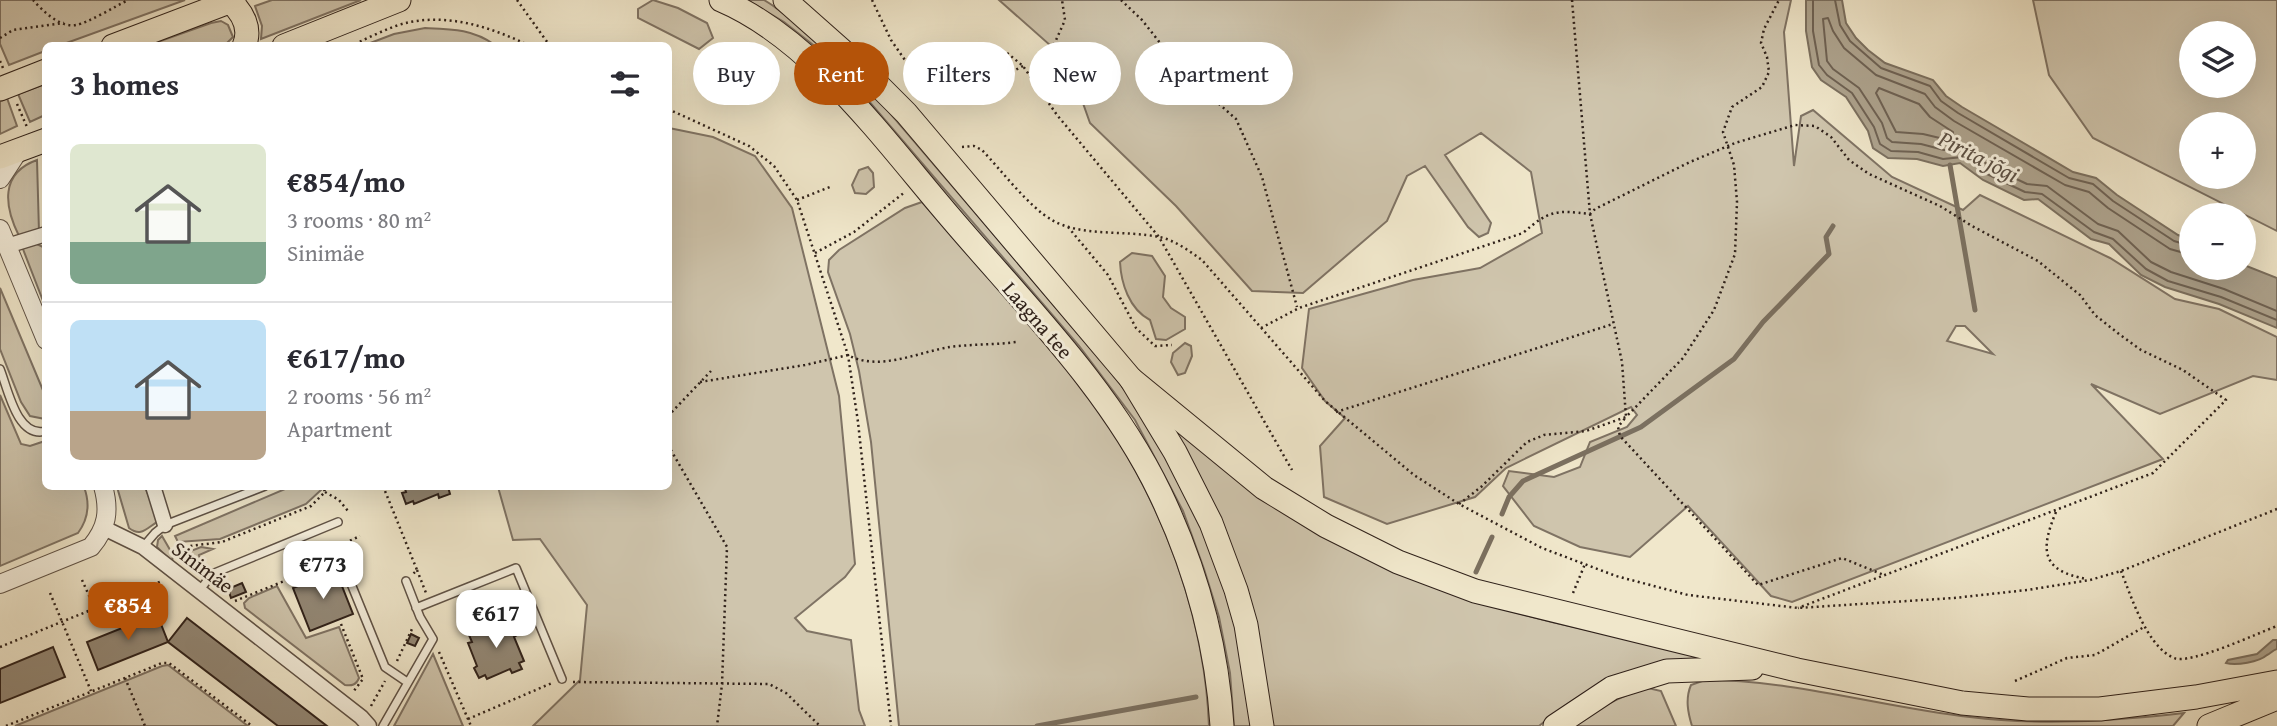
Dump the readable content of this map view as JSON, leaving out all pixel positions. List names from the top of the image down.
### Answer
{
  "streets": {
    "main road": ["Laagna tee"],
    "street": ["Sinimäe"]
  },
  "water": ["Pirita jõgi"],
  "page": {
    "map_buttons": ["+", "−"],
    "chip": [
      "Buy",
      "Rent",
      "Filters",
      "New",
      "Apartment"
    ],
    "heading": "3 homes",
    "list": [
      {
        "name": "€854/mo",
        "note": "3 rooms · 80 m² · Sinimäe"
      },
      {
        "name": "€617/mo",
        "note": "2 rooms · 56 m² · Apartment"
      }
    ],
    "price": ["€773", "€854", "€617"]
  }
}
